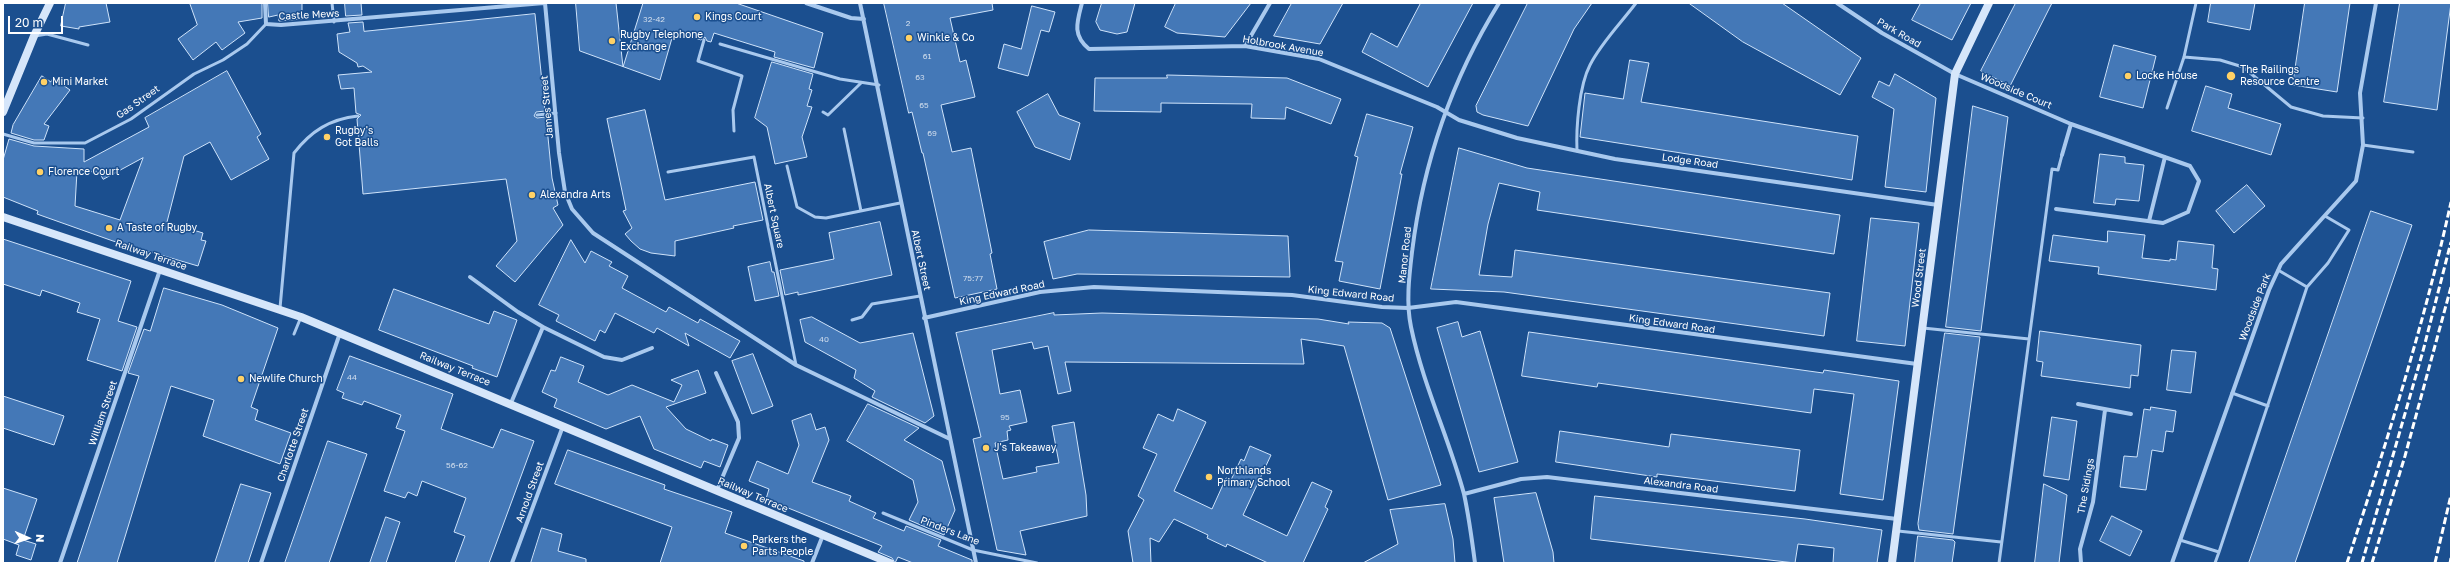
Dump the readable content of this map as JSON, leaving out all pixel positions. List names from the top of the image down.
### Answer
{
  "streets": {
    "street": [
      "Castle Mews",
      "Park Road",
      "Holbrook Avenue",
      "Woodside Court",
      "James Street",
      "Lodge Road",
      "Railway Terrace",
      "Manor Road",
      "Albert Street",
      "Wood Street",
      "King Edward Road",
      "Woodside Park",
      "William Street",
      "Charlotte Street",
      "Alexandra Road",
      "The Sidings",
      "Arnold Street"
    ],
    "lane": ["Gas Street", "Albert Square", "Pinders Lane"]
  },
  "crossings": [
    ["Castle Mews", "Gas Street"],
    ["Castle Mews", "James Street"],
    ["Park Road", "Woodside Court"],
    ["Park Road", "Wood Street"],
    ["Holbrook Avenue", "Lodge Road"],
    ["Holbrook Avenue", "Manor Road"],
    ["Woodside Court", "Wood Street"],
    ["James Street", "Albert Square"],
    ["Lodge Road", "Manor Road"],
    ["Lodge Road", "Wood Street"],
    ["Railway Terrace", "William Street"],
    ["Railway Terrace", "Charlotte Street"],
    ["Railway Terrace", "Arnold Street"],
    ["Manor Road", "King Edward Road"],
    ["Manor Road", "Alexandra Road"],
    ["Albert Street", "King Edward Road"],
    ["Albert Street", "Pinders Lane"],
    ["Wood Street", "King Edward Road"],
    ["Wood Street", "Alexandra Road"]
  ],
  "places": [
    "Kings Court",
    "Winkle & Co",
    "Rugby Telephone Exchange",
    "Locke House",
    "The Railings Resource Centre",
    "Mini Market",
    "Rugby's Got Balls",
    "Florence Court",
    "Alexandra Arts",
    "A Taste of Rugby",
    "Newlife Church",
    "J's Takeaway",
    "Northlands Primary School",
    "Parkers the Parts People"
  ],
  "house_numbers": [
    "32-42",
    "2",
    "61",
    "63",
    "65",
    "69",
    "75:77",
    "40",
    "44",
    "95",
    "56-62"
  ],
  "scale_bar": "20 m",
  "north": "right"
}
